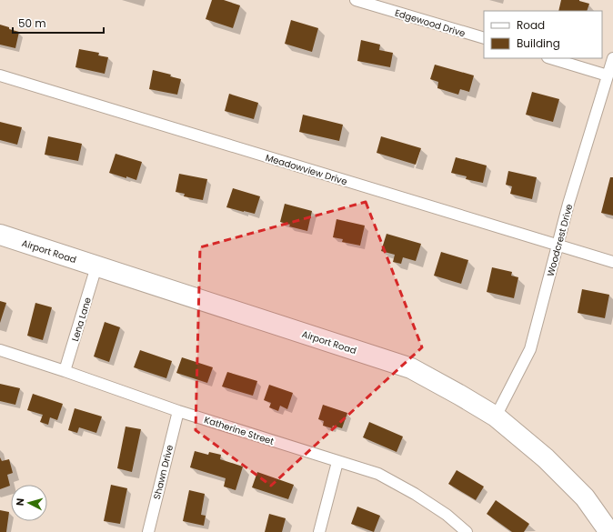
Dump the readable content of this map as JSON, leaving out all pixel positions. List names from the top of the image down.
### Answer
{
  "streets": {
    "highway": ["Airport Road"],
    "street": [
      "Edgewood Drive",
      "Meadowview Drive",
      "Woodcrest Drive",
      "Lena Lane",
      "Katherine Street",
      "Shawn Drive"
    ]
  },
  "crossings": [
    ["Meadowview Drive", "Woodcrest Drive"],
    ["Woodcrest Drive", "Airport Road"],
    ["Airport Road", "Lena Lane"],
    ["Lena Lane", "Katherine Street"],
    ["Katherine Street", "Shawn Drive"]
  ],
  "legend": ["Road", "Building"],
  "scale_bar": "50 m",
  "north": "left"
}
